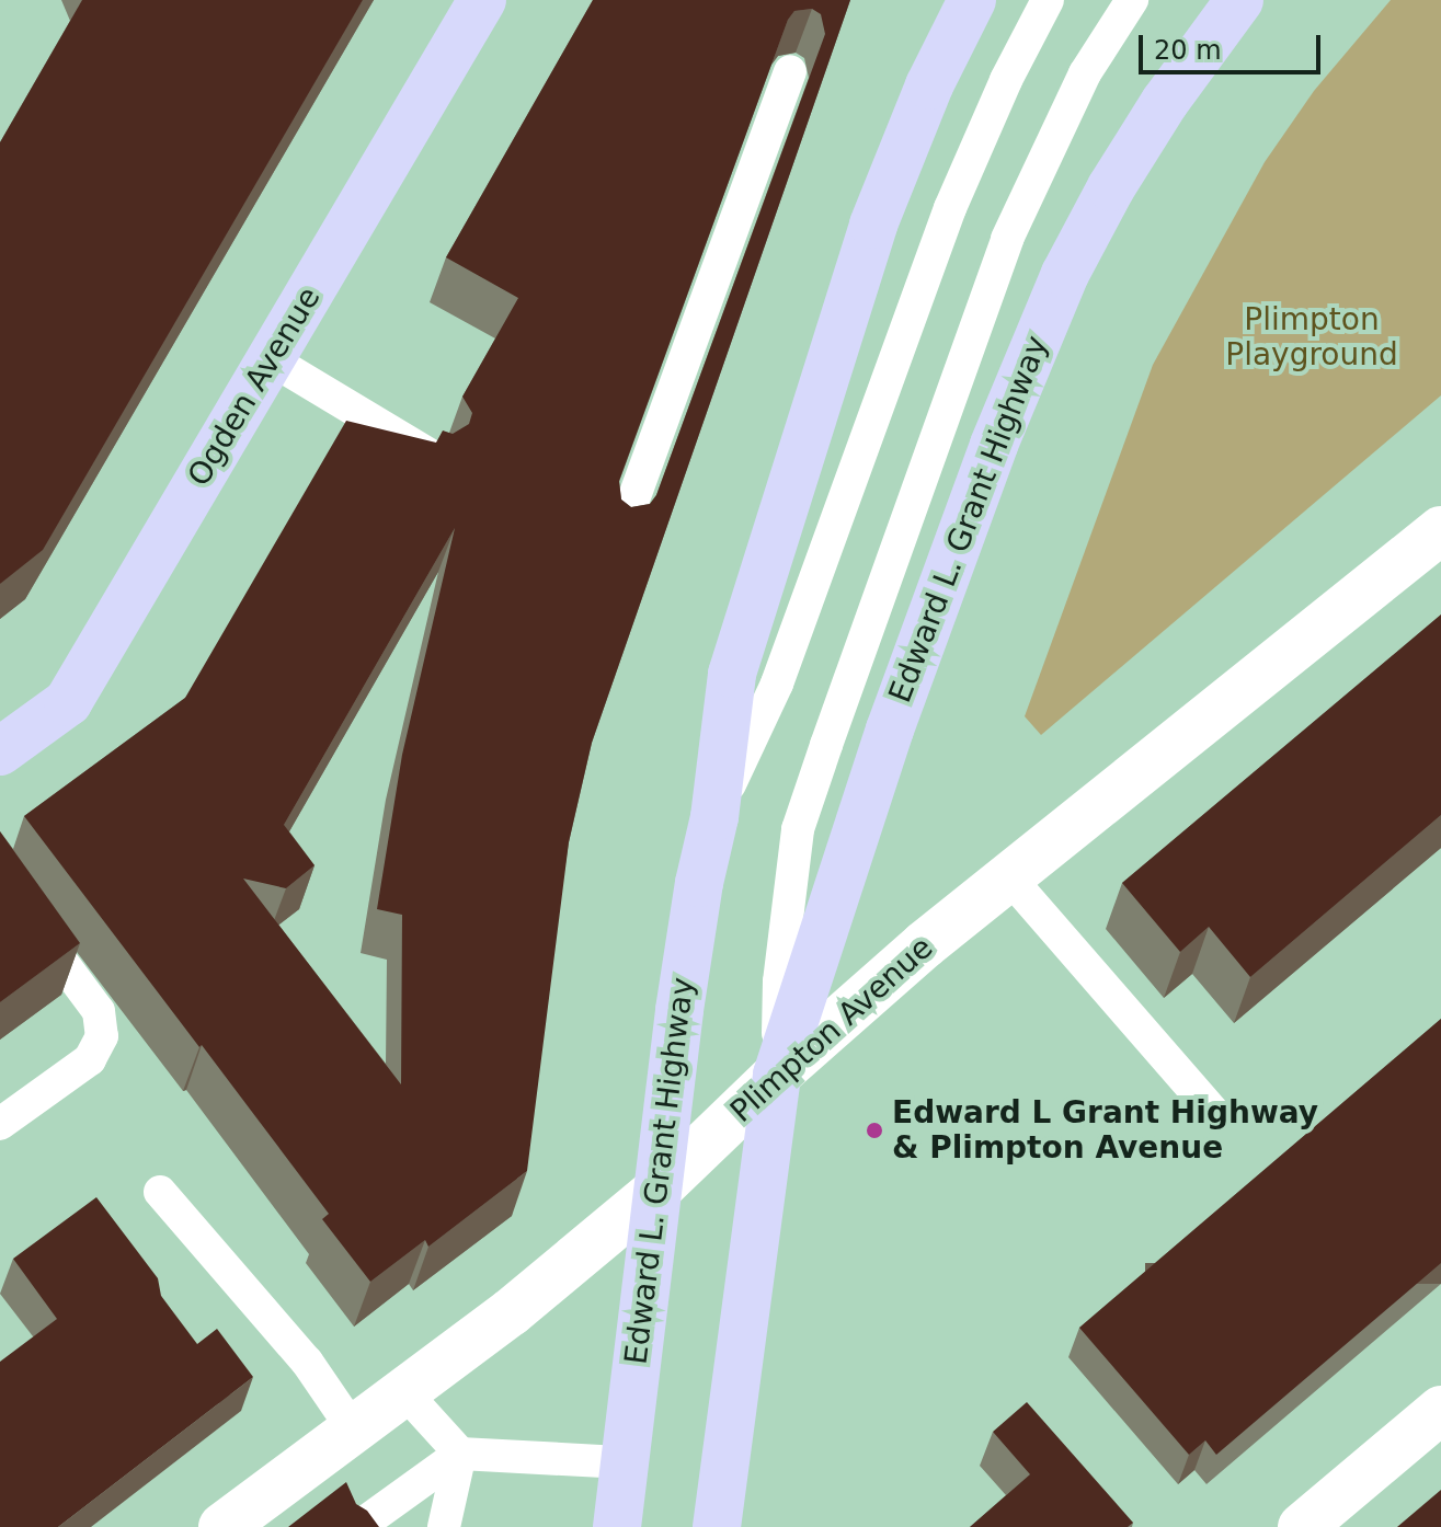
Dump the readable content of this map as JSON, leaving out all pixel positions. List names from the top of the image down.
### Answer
{
  "streets": {
    "main road": ["Ogden Avenue", "Edward L. Grant Highway"],
    "street": ["Plimpton Avenue"]
  },
  "crossings": [
    ["Edward L. Grant Highway", "Plimpton Avenue"]
  ],
  "parks": ["Plimpton Playground"],
  "places": ["Edward L Grant Highway & Plimpton Avenue"],
  "scale_bar": "20 m"
}
